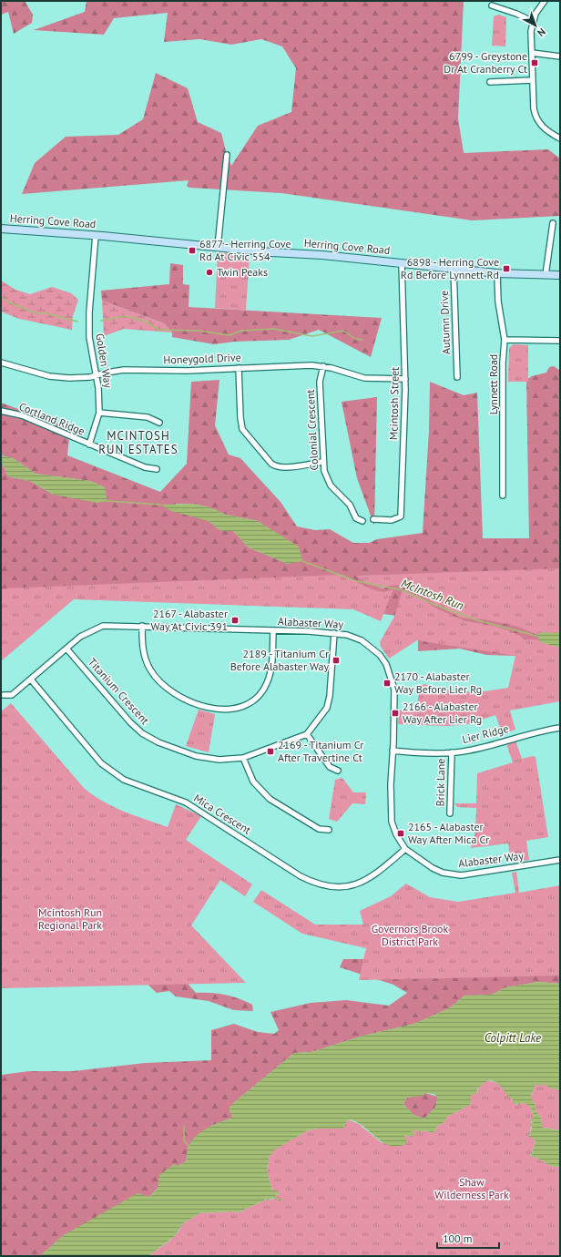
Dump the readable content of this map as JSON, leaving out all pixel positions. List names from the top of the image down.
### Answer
{
  "streets": {
    "main road": ["Herring Cove Road"],
    "street": [
      "Autumn Drive",
      "Honeygold Drive",
      "Golden Way",
      "Lynnett Road",
      "Mcintosh Street",
      "Cortland Ridge",
      "Colonial Crescent",
      "Alabaster Way",
      "Titanium Crescent",
      "Lier Ridge",
      "Brick Lane",
      "Mica Crescent"
    ]
  },
  "crossings": [
    ["Herring Cove Road", "Autumn Drive"],
    ["Herring Cove Road", "Golden Way"],
    ["Herring Cove Road", "Lynnett Road"],
    ["Herring Cove Road", "Mcintosh Street"],
    ["Honeygold Drive", "Golden Way"],
    ["Honeygold Drive", "Mcintosh Street"],
    ["Honeygold Drive", "Colonial Crescent"],
    ["Golden Way", "Cortland Ridge"],
    ["Alabaster Way", "Titanium Crescent"],
    ["Alabaster Way", "Lier Ridge"],
    ["Alabaster Way", "Mica Crescent"],
    ["Lier Ridge", "Brick Lane"]
  ],
  "districts": ["MCINTOSH RUN ESTATES"],
  "water": ["McIntosh Run", "Colpitt Lake"],
  "parks": ["Mcintosh Run Regional Park", "Governors Brook District Park", "Shaw Wilderness Park"],
  "places": {
    "transit": [
      "6799 - Greystone Dr At Cranberry Ct",
      "6877 - Herring Cove Rd At Civic 554",
      "6898 - Herring Cove Rd Before Lynnett Rd",
      "2167 - Alabaster Way At Civic 391",
      "2189 - Titanium Cr Before Alabaster Way",
      "2170 - Alabaster Way Before Lier Rg",
      "2166 - Alabaster Way After Lier Rg",
      "2169 - Titanium Cr After Travertine Ct",
      "2165 - Alabaster Way After Mica Cr"
    ],
    "other": ["Twin Peaks"]
  },
  "scale_bar": "100 m",
  "north": "bottom right"
}
